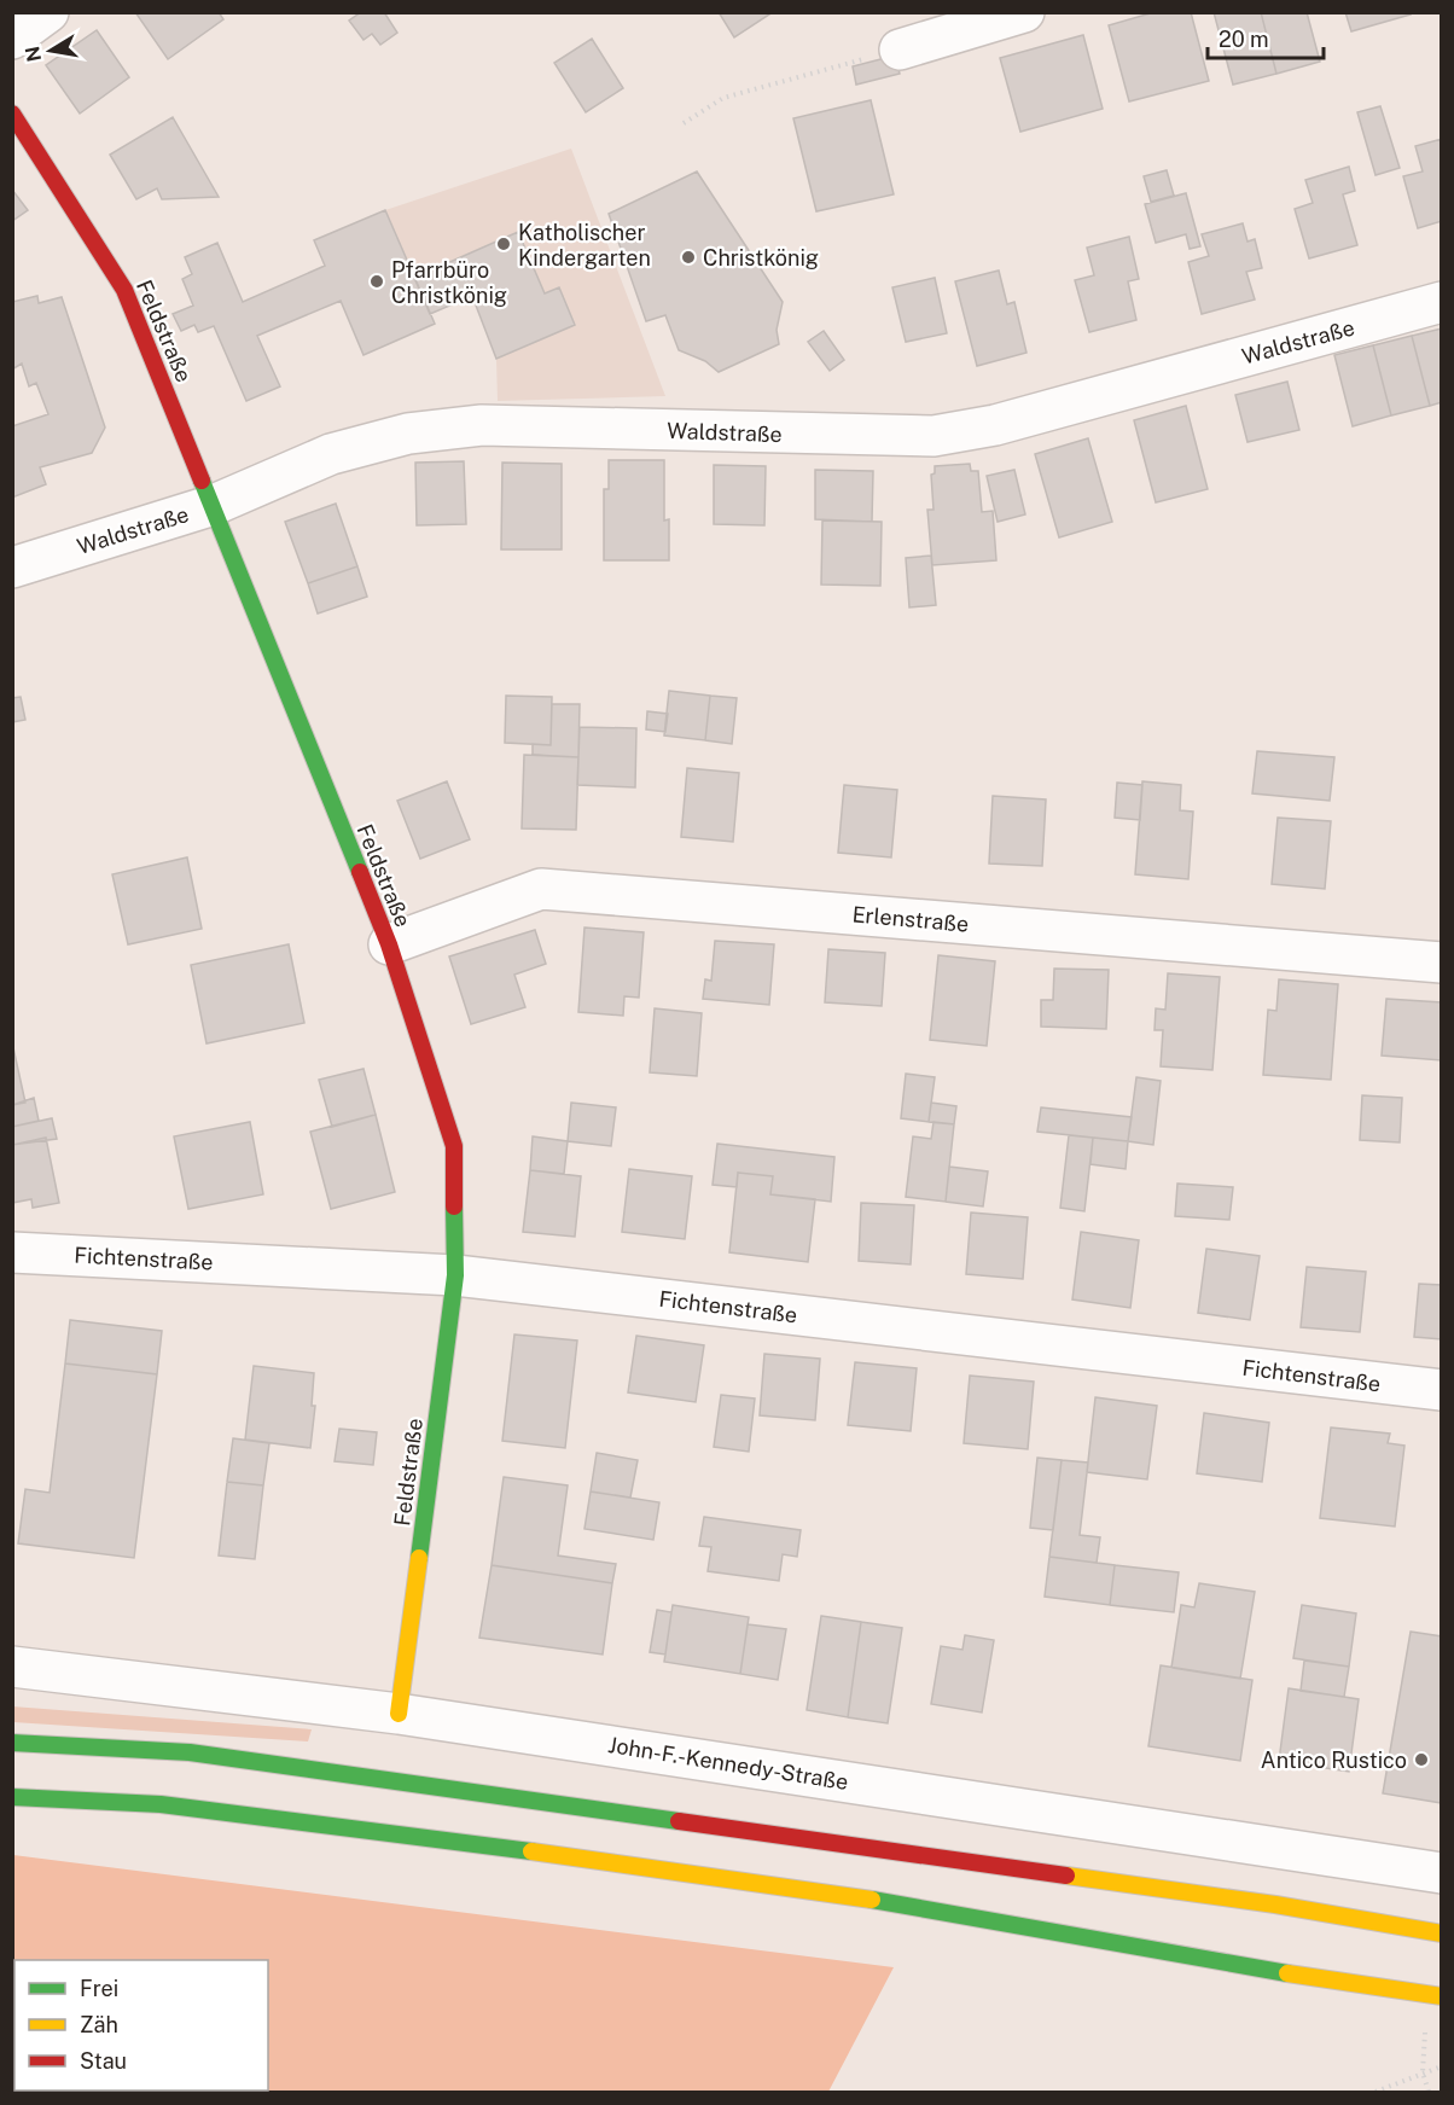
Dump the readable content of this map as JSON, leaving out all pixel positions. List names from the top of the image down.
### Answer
{
  "streets": {
    "main road": ["Feldstraße"],
    "street": [
      "Waldstraße",
      "Erlenstraße",
      "Fichtenstraße",
      "John-F.-Kennedy-Straße"
    ]
  },
  "crossings": [
    ["Feldstraße", "Waldstraße"],
    ["Feldstraße", "Erlenstraße"],
    ["Feldstraße", "Fichtenstraße"],
    ["Feldstraße", "John-F.-Kennedy-Straße"]
  ],
  "places": [
    "Katholischer Kindergarten",
    "Christkönig",
    "Pfarrbüro Christkönig",
    "Antico Rustico"
  ],
  "legend": ["Frei", "Zäh", "Stau"],
  "scale_bar": "20 m",
  "north": "left"
}
